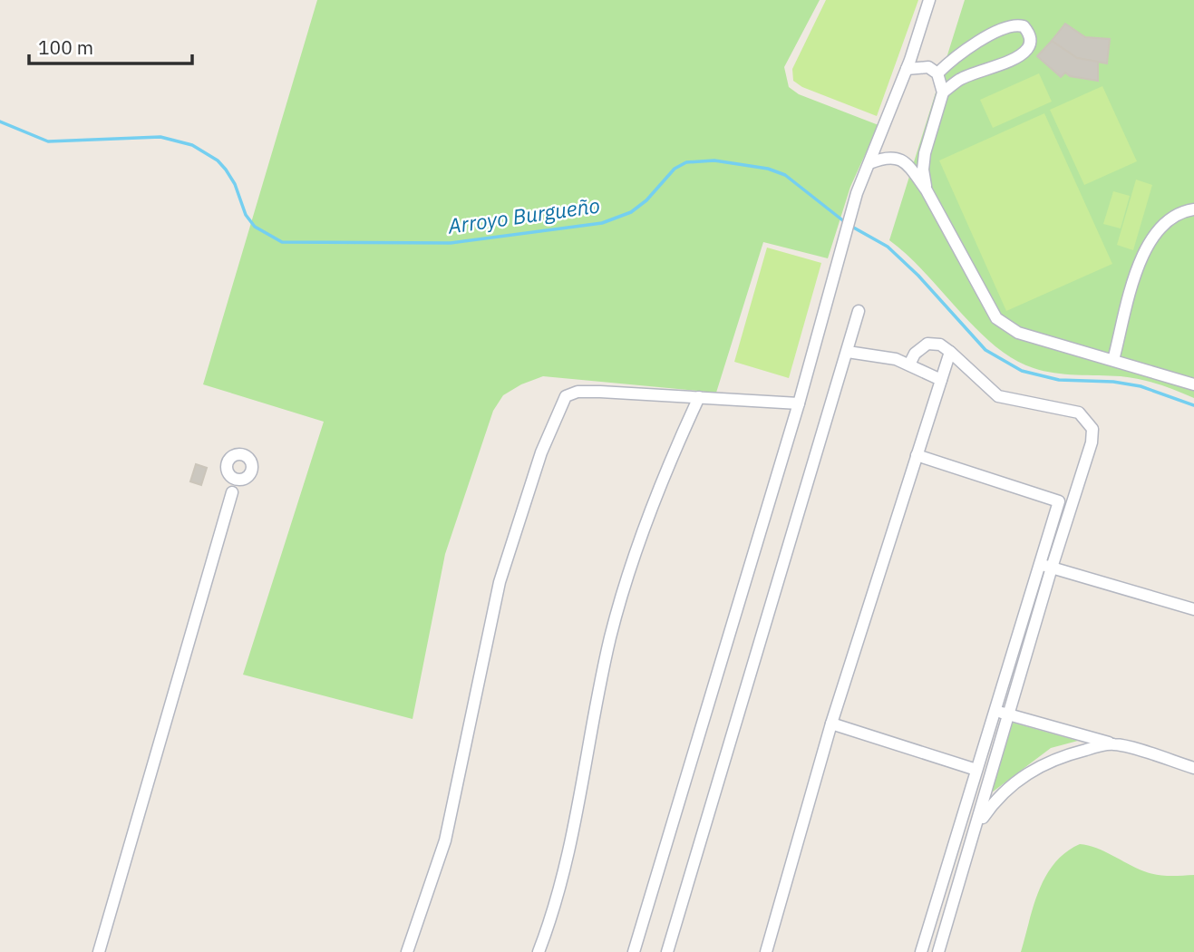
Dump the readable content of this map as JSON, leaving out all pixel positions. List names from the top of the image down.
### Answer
{
  "water": ["Arroyo Burgueño"],
  "scale_bar": "100 m"
}
